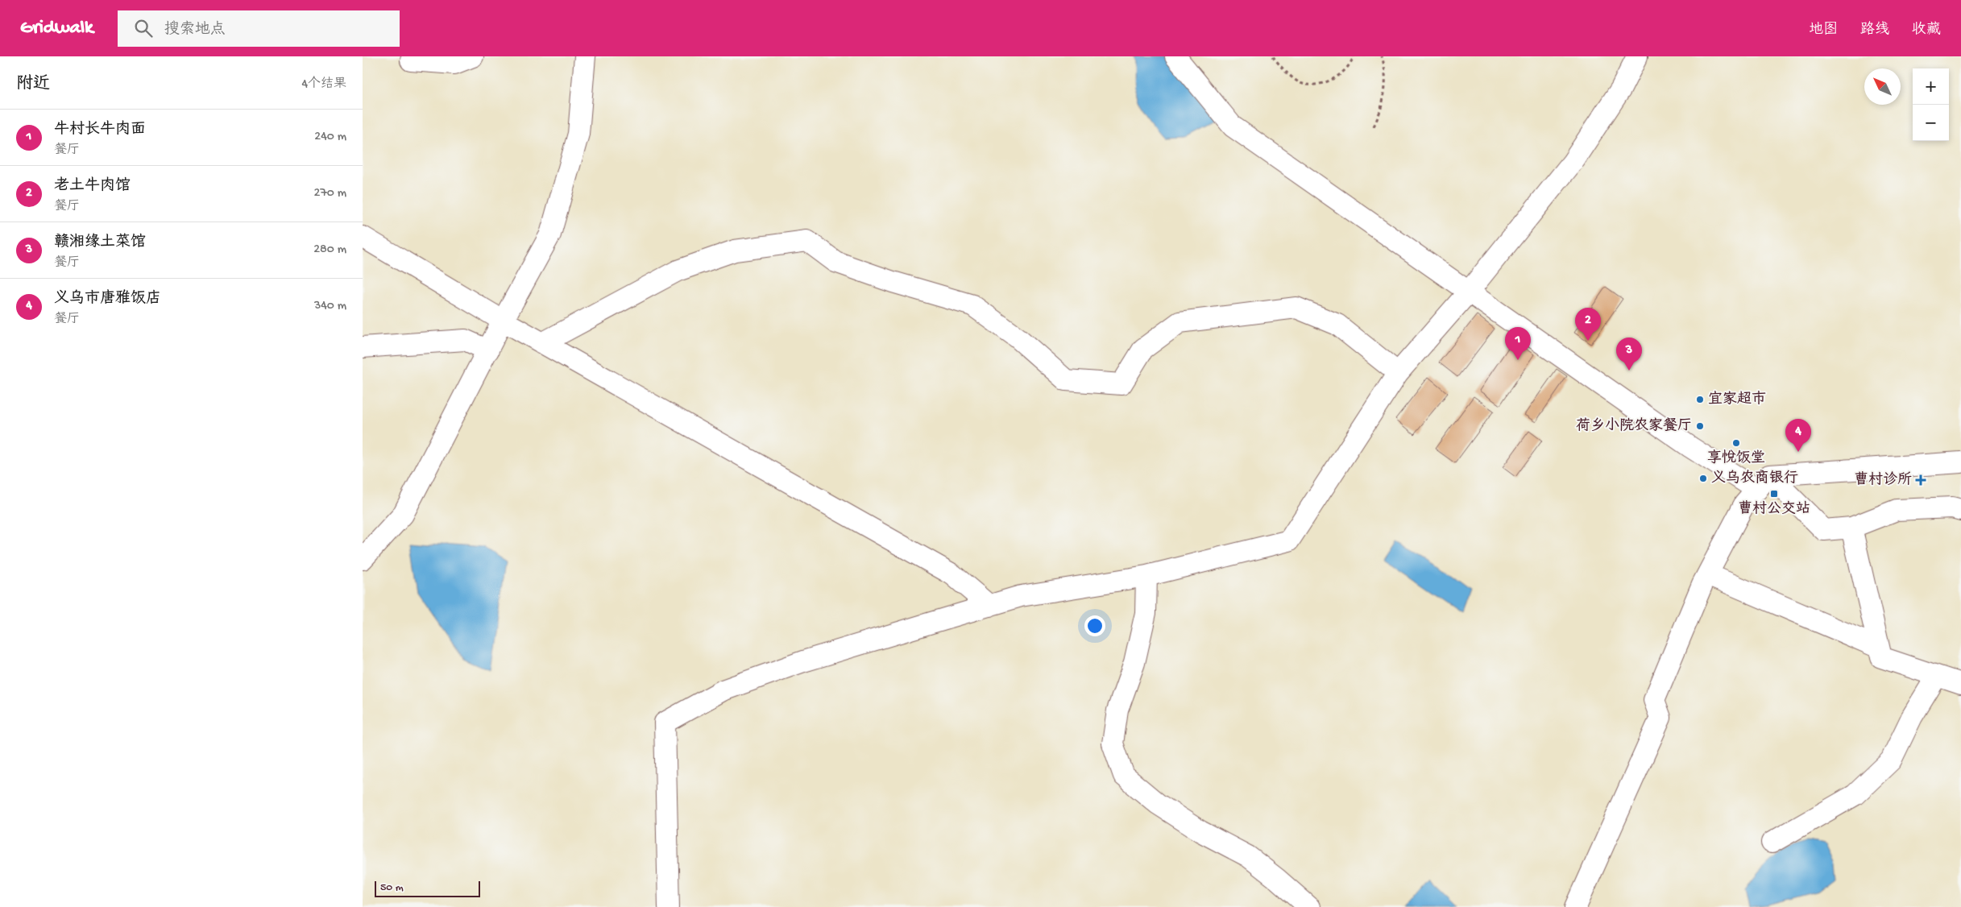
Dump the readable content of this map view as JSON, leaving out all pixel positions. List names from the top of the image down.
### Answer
{
  "places": {
    "other": [
      "宜家超市",
      "荷乡小院农家餐厅",
      "享悦饭堂",
      "义乌农商银行"
    ],
    "health": ["曹村诊所"],
    "transit": ["曹村公交站"]
  },
  "scale_bar": "50 m",
  "north": "top left",
  "page": {
    "header": "Gridwalk",
    "search": "搜索地点",
    "nav": ["地图", "路线", "收藏"],
    "heading": ["附近", "4个结果"],
    "map_buttons": ["+", "−"],
    "list": [
      {
        "mark": "1",
        "name": "牛村长牛肉面",
        "note": "餐厅",
        "value": "240 m"
      },
      {
        "mark": "2",
        "name": "老土牛肉馆",
        "note": "餐厅",
        "value": "270 m"
      },
      {
        "mark": "3",
        "name": "赣湘缘土菜馆",
        "note": "餐厅",
        "value": "280 m"
      },
      {
        "mark": "4",
        "name": "义乌市唐雅饭店",
        "note": "餐厅",
        "value": "340 m"
      }
    ],
    "pins": [
      "2",
      "1",
      "3",
      "4"
    ],
    "scale": "50 m"
  }
}
